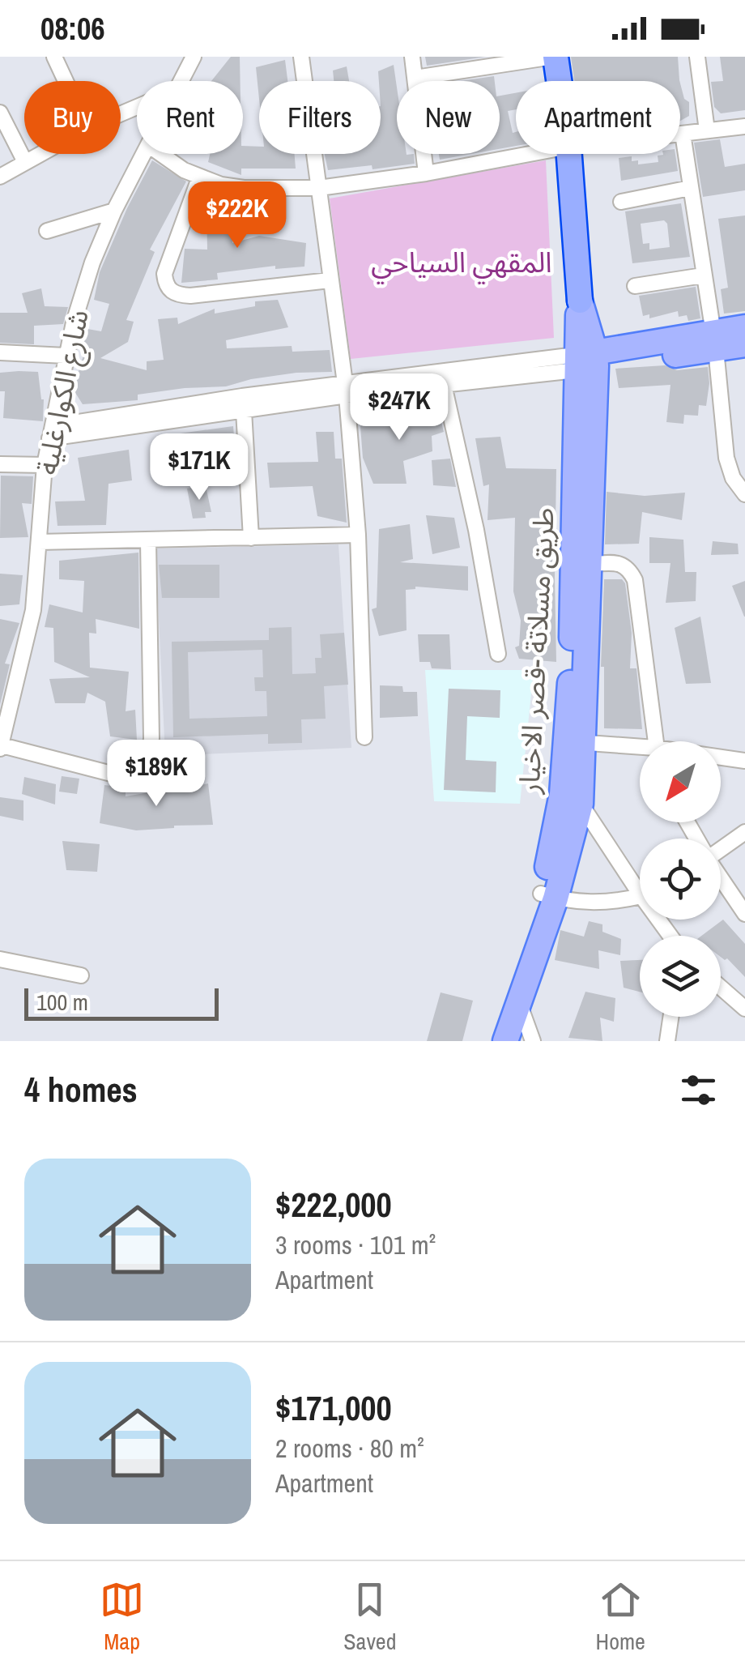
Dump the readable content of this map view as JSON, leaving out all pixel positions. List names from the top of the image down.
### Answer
{
  "streets": {
    "main road": ["طريق مسلاتة -قصر الاخيار"],
    "street": ["شارع الكوارغلية"]
  },
  "parks": ["المقهي السياحي"],
  "scale_bar": "100 m",
  "north": "bottom left",
  "page": {
    "status": "08:06",
    "chip": [
      "Buy",
      "Rent",
      "Filters",
      "New",
      "Apartment"
    ],
    "price": [
      "$222K",
      "$247K",
      "$171K",
      "$189K"
    ],
    "scale": "100 m",
    "heading": "4 homes",
    "list": [
      {
        "name": "$222,000",
        "note": "3 rooms · 101 m² · Apartment"
      },
      {
        "name": "$171,000",
        "note": "2 rooms · 80 m² · Apartment"
      }
    ],
    "tabs": ["Map", "Saved", "Home"]
  }
}
